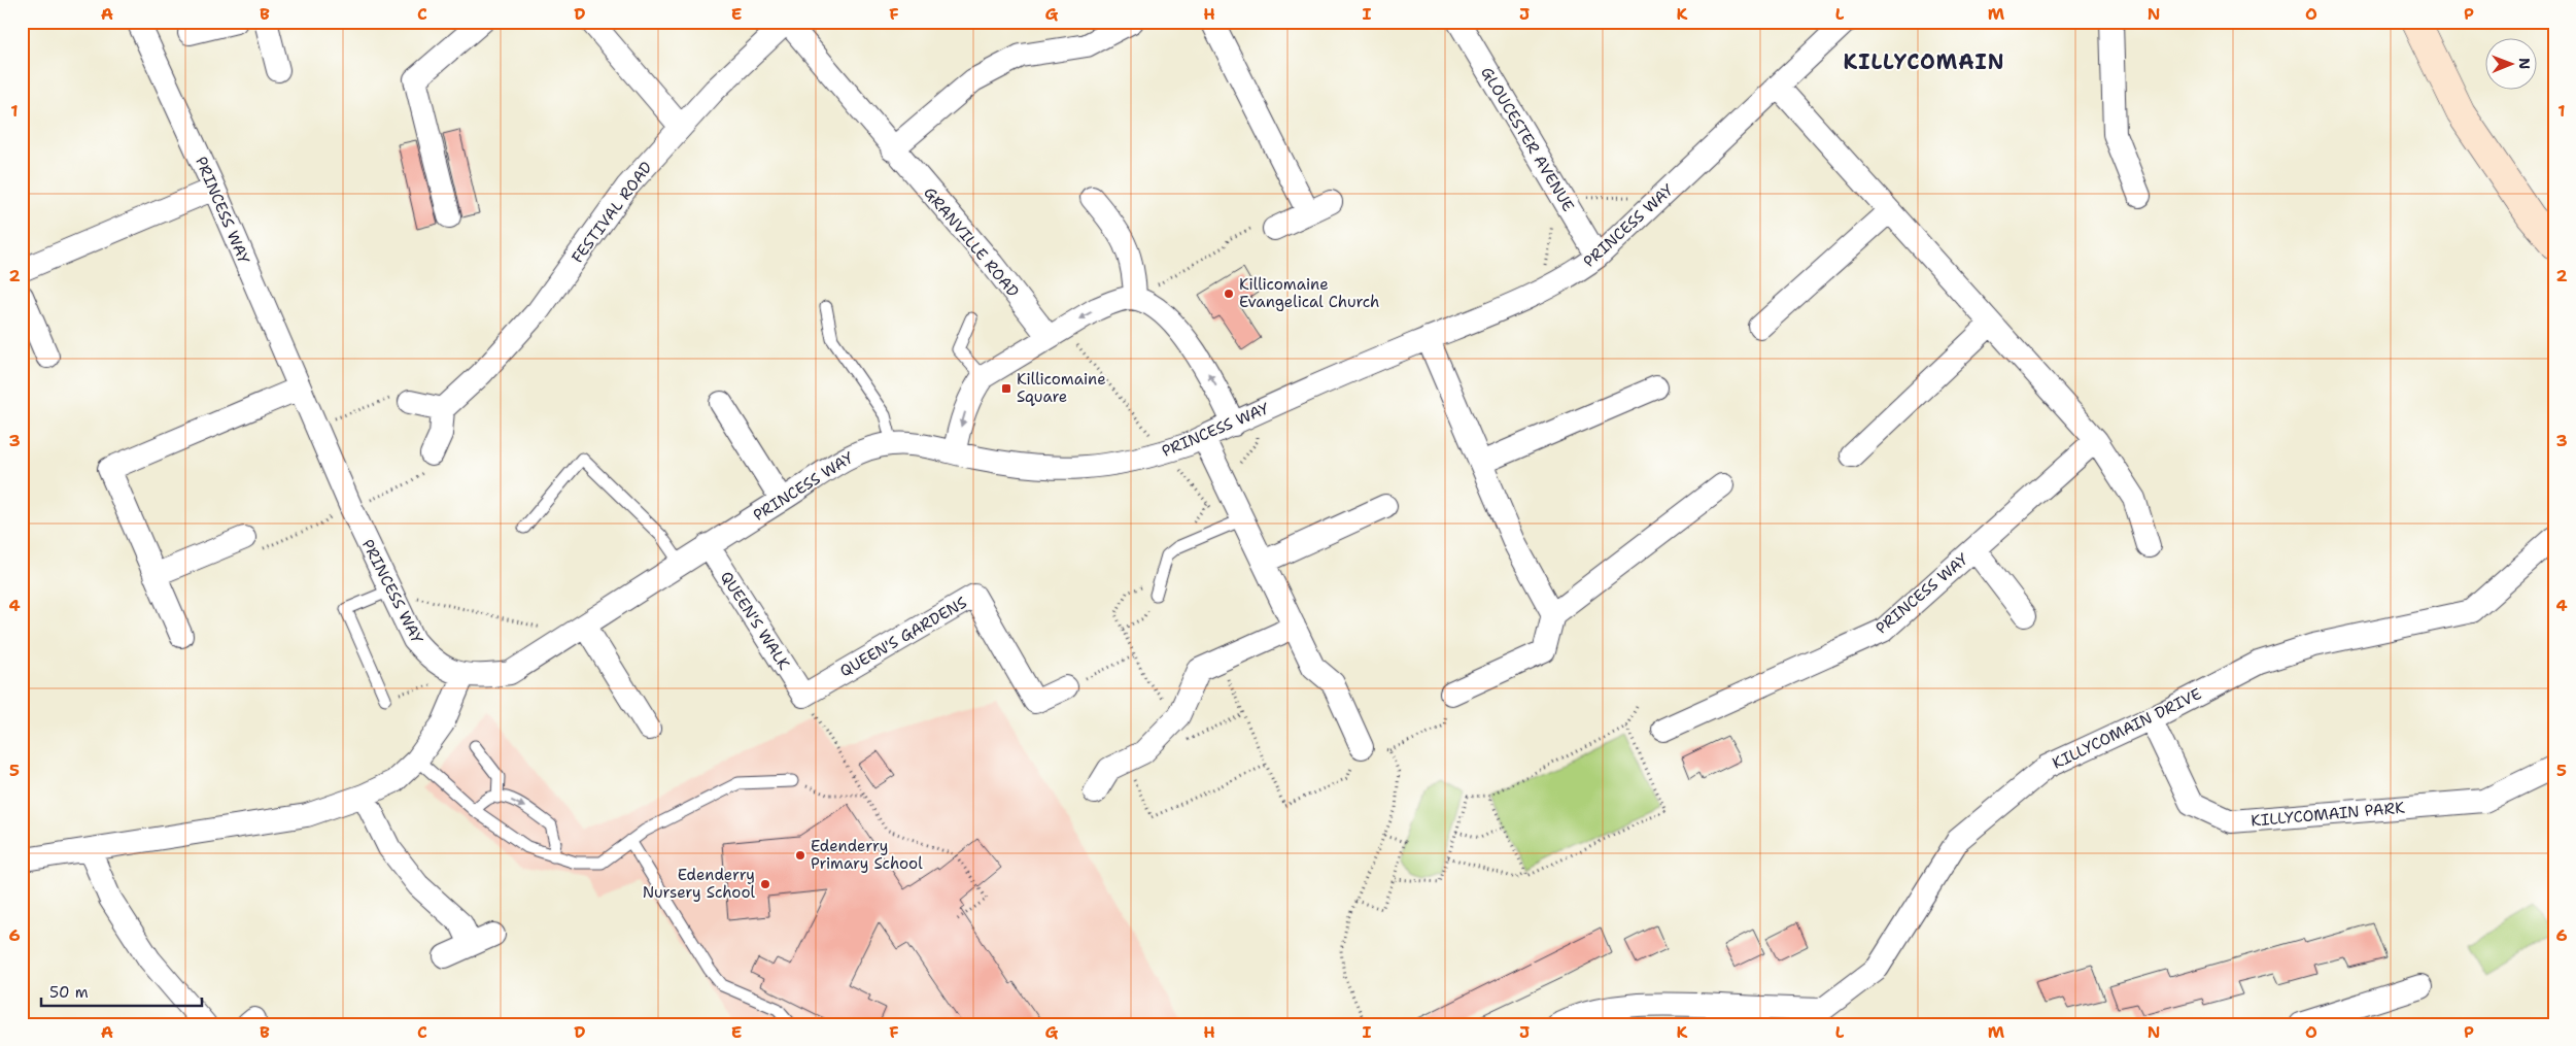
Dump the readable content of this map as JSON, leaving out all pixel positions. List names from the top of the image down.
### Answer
{
  "streets": {
    "street": [
      "GLOUCESTER AVENUE",
      "PRINCESS WAY",
      "FESTIVAL ROAD",
      "GRANVILLE ROAD",
      "QUEEN'S WALK",
      "QUEEN'S GARDENS",
      "KILLYCOMAIN DRIVE",
      "KILLYCOMAIN PARK"
    ]
  },
  "crossings": [
    ["GLOUCESTER AVENUE", "PRINCESS WAY"],
    ["PRINCESS WAY", "QUEEN'S WALK"],
    ["FESTIVAL ROAD", "GRANVILLE ROAD"],
    ["QUEEN'S WALK", "QUEEN'S GARDENS"],
    ["KILLYCOMAIN DRIVE", "KILLYCOMAIN PARK"]
  ],
  "districts": ["KILLYCOMAIN"],
  "places": {
    "other": ["Killicomaine Evangelical Church", "Edenderry Primary School", "Edenderry Nursery School"],
    "transit": ["Killicomaine Square"]
  },
  "scale_bar": "50 m",
  "north": "right",
  "grid": {
    "columns": [
      "A",
      "B",
      "C",
      "D",
      "E",
      "F",
      "G",
      "H",
      "I",
      "J",
      "K",
      "L",
      "M",
      "N",
      "O",
      "P"
    ],
    "rows": [
      "1",
      "2",
      "3",
      "4",
      "5",
      "6"
    ]
  }
}
